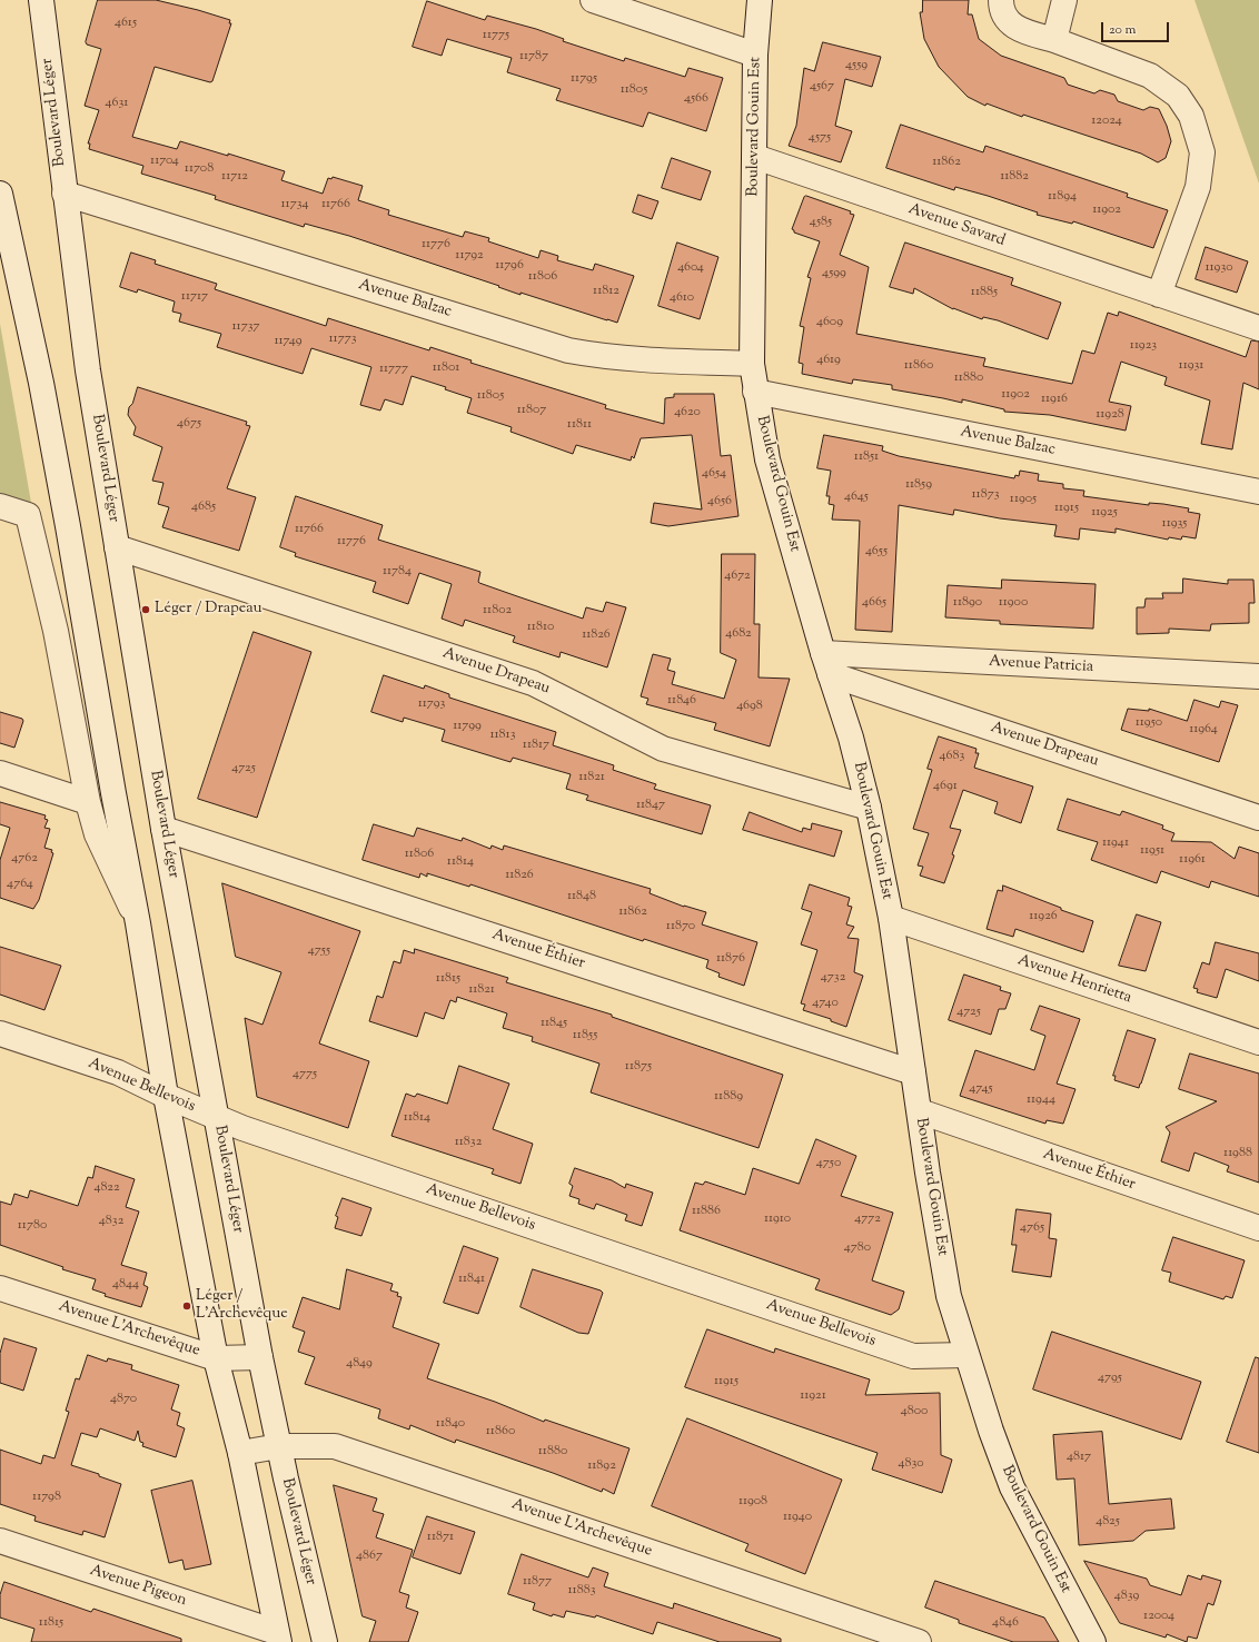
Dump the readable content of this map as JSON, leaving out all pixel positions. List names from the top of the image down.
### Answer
{
  "streets": {
    "street": [
      "Boulevard Léger",
      "Boulevard Gouin Est",
      "Avenue Savard",
      "Avenue Balzac",
      "Avenue Patricia",
      "Avenue Drapeau",
      "Avenue Éthier",
      "Avenue Henrietta",
      "Avenue Bellevois",
      "Avenue L'Archevêque",
      "Avenue Pigeon"
    ]
  },
  "crossings": [
    ["Boulevard Léger", "Avenue Balzac"],
    ["Boulevard Léger", "Avenue Drapeau"],
    ["Boulevard Léger", "Avenue Éthier"],
    ["Boulevard Léger", "Avenue Bellevois"],
    ["Boulevard Léger", "Avenue L'Archevêque"],
    ["Boulevard Gouin Est", "Avenue Savard"],
    ["Boulevard Gouin Est", "Avenue Balzac"],
    ["Boulevard Gouin Est", "Avenue Patricia"],
    ["Boulevard Gouin Est", "Avenue Drapeau"],
    ["Boulevard Gouin Est", "Avenue Éthier"],
    ["Boulevard Gouin Est", "Avenue Henrietta"],
    ["Boulevard Gouin Est", "Avenue Bellevois"],
    ["Avenue Patricia", "Avenue Drapeau"]
  ],
  "places": ["Léger / Drapeau", "Léger / L'Archevêque"],
  "house_numbers": [
    "4615",
    "11775",
    "11787",
    "4559",
    "11795",
    "4567",
    "11805",
    "4566",
    "4631",
    "12024",
    "4575",
    "11704",
    "11862",
    "11708",
    "11712",
    "11882",
    "11894",
    "11734",
    "11766",
    "11902",
    "4585",
    "11776",
    "11792",
    "11796",
    "4604",
    "11930",
    "4599",
    "11806",
    "11812",
    "11885",
    "11717",
    "4610",
    "4609",
    "11737",
    "11773",
    "11749",
    "11923",
    "4619",
    "11860",
    "11931",
    "11801",
    "11777",
    "11880",
    "11902",
    "11805",
    "11916",
    "11807",
    "4620",
    "11928",
    "4675",
    "11811",
    "11851",
    "4654",
    "11859",
    "11873",
    "4645",
    "11905",
    "4656",
    "4685",
    "11915",
    "11925",
    "11935",
    "11766",
    "11776",
    "4655",
    "11784",
    "4672",
    "4665",
    "11890",
    "11900",
    "11802",
    "11810",
    "4682",
    "11826",
    "11846",
    "11793",
    "4698",
    "11950",
    "11799",
    "11964",
    "11813",
    "11817",
    "4683",
    "4725",
    "11821",
    "4691",
    "11847",
    "11941",
    "11951",
    "11806",
    "4762",
    "11961",
    "11814",
    "11826",
    "4764",
    "11848",
    "11862",
    "11926",
    "11870",
    "4755",
    "11876",
    "4732",
    "11815",
    "11821",
    "4740",
    "4725",
    "11845",
    "11855",
    "11875",
    "4775",
    "4745",
    "11889",
    "11944",
    "11814",
    "11832",
    "11988",
    "4750",
    "4822",
    "11886",
    "11910",
    "4772",
    "4832",
    "11780",
    "4765",
    "4780",
    "11841",
    "4844",
    "4849",
    "4795",
    "11915",
    "11921",
    "4870",
    "4800",
    "11840",
    "11860",
    "11880",
    "4817",
    "4830",
    "11892",
    "11798",
    "11908",
    "11940",
    "4825",
    "11871",
    "4867",
    "11877",
    "11883",
    "4839",
    "12004",
    "11815",
    "4846"
  ],
  "scale_bar": "20 m"
}
